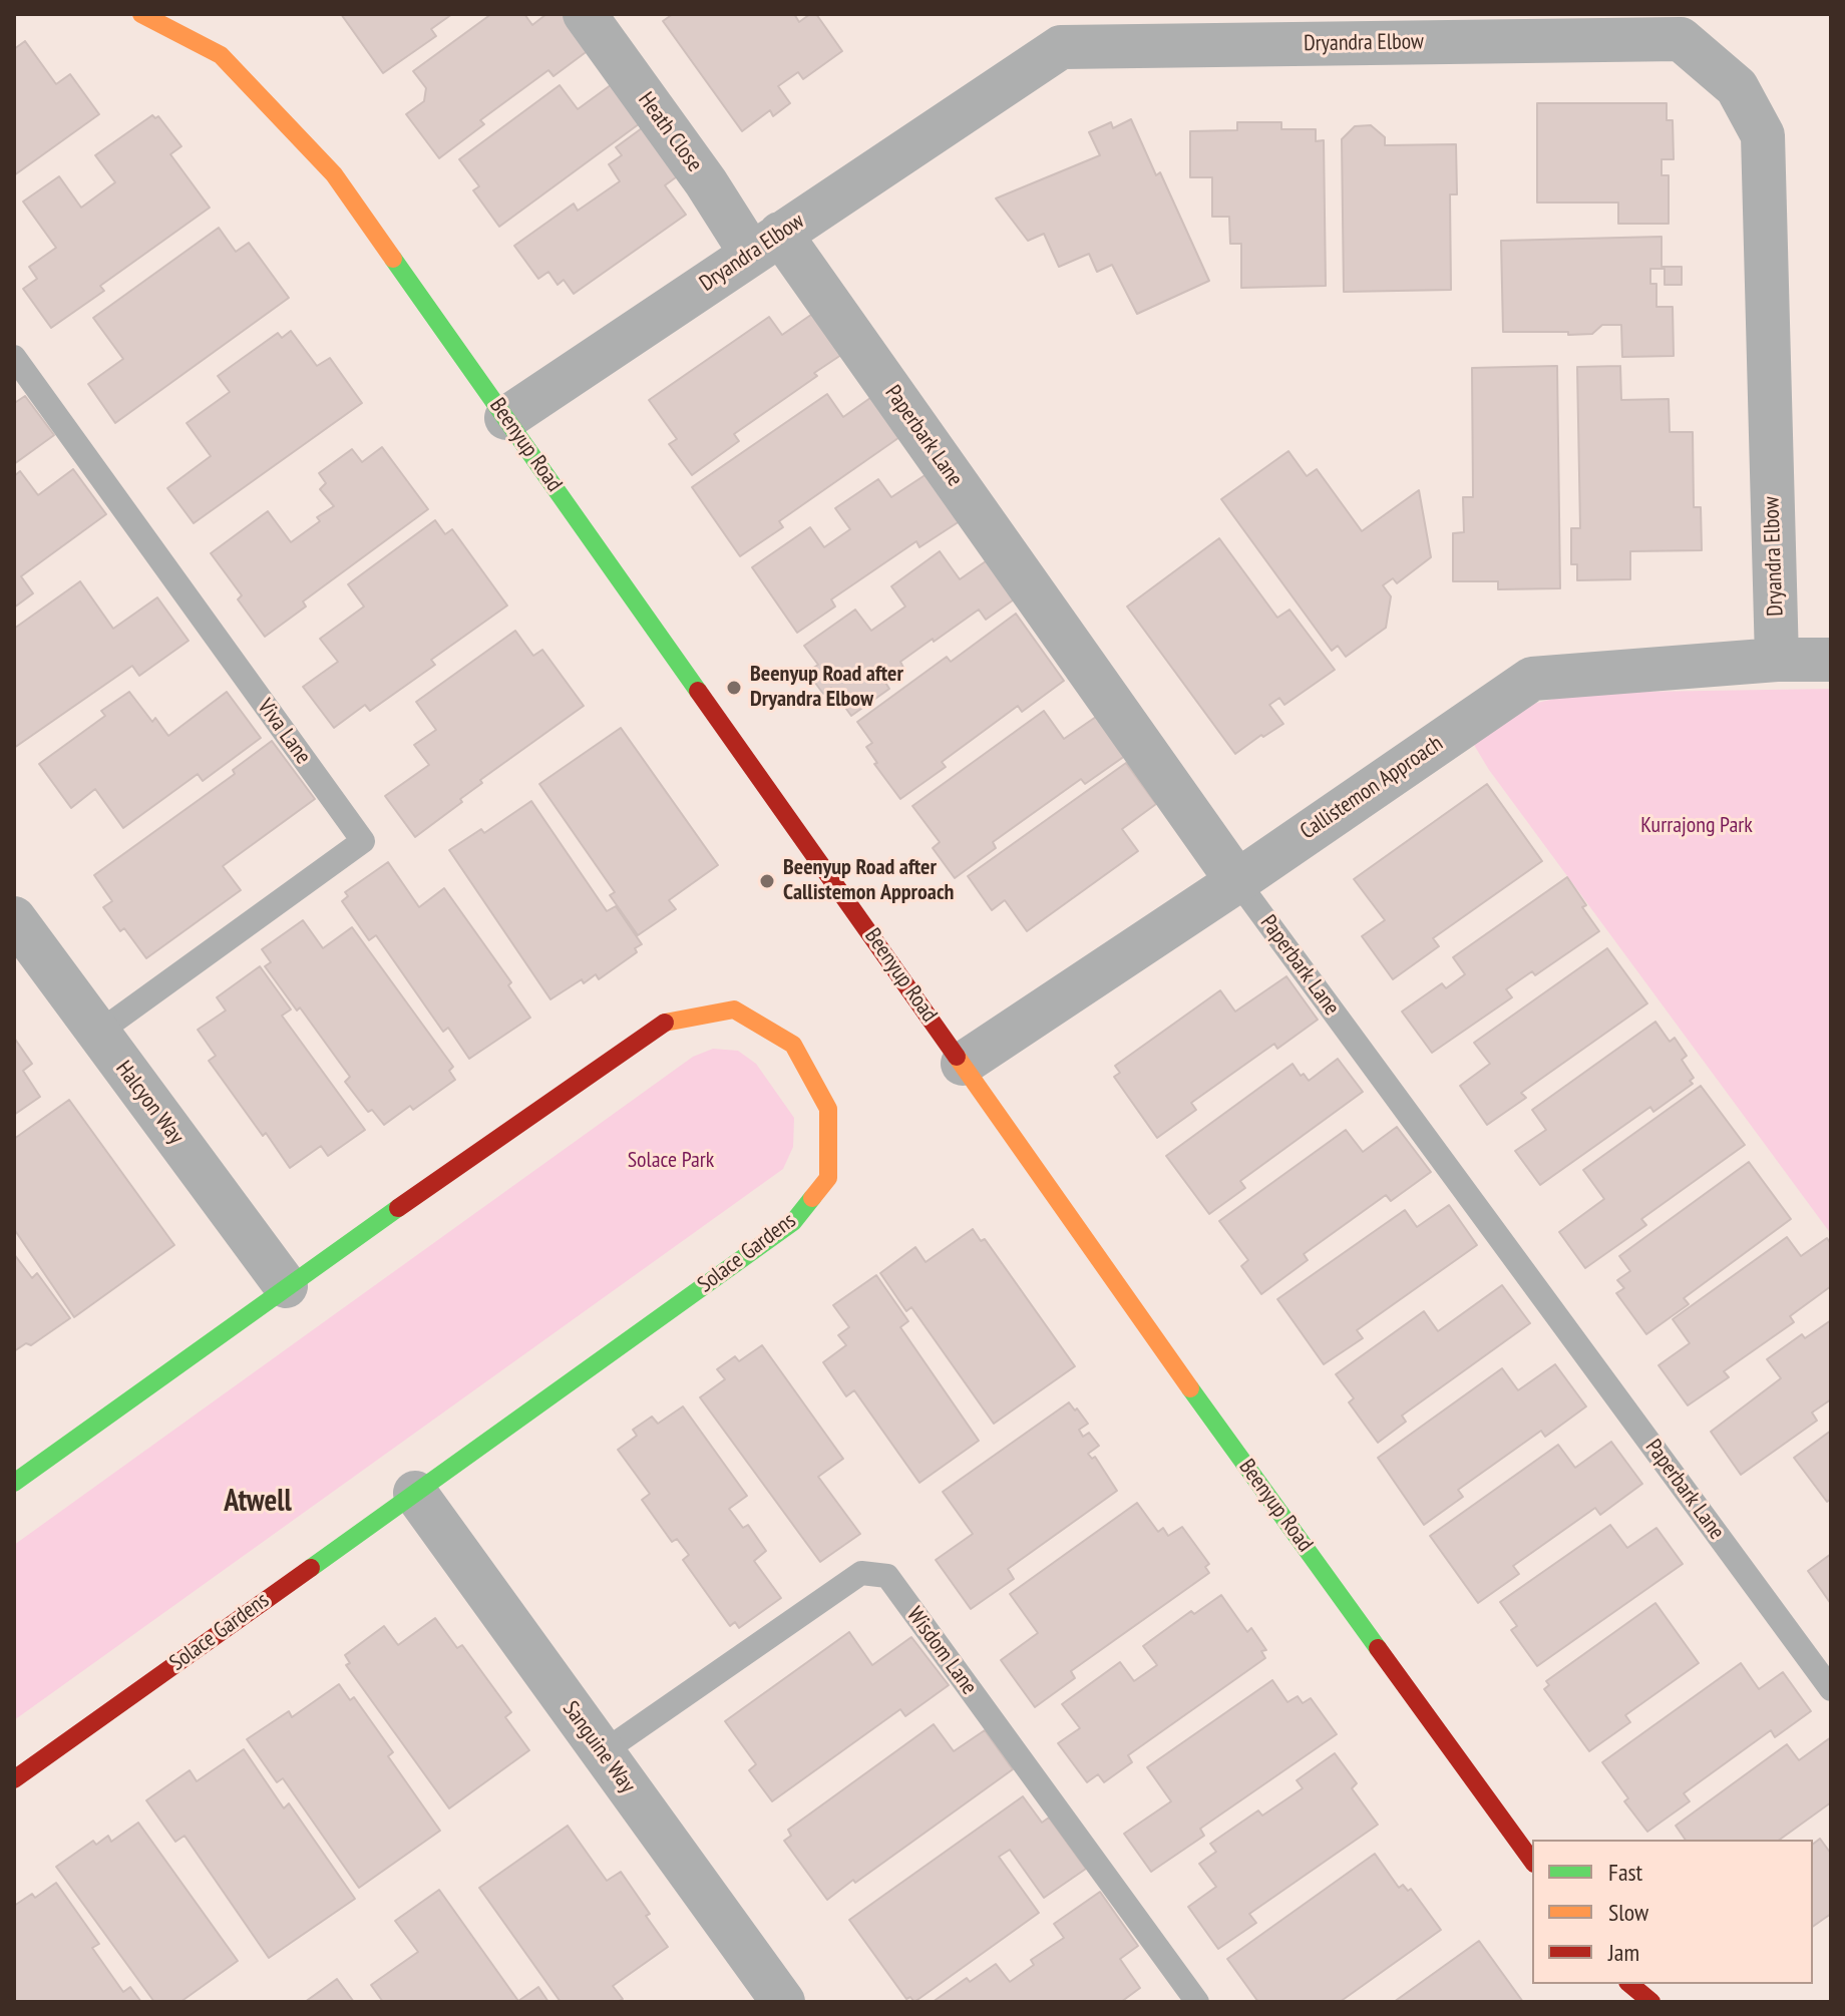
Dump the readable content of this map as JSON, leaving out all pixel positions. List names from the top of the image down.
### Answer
{
  "streets": {
    "street": [
      "Dryandra Elbow",
      "Heath Close",
      "Paperbark Lane",
      "Beenyup Road",
      "Callistemon Approach",
      "Halcyon Way",
      "Solace Gardens",
      "Sanguine Way"
    ],
    "lane": ["Viva Lane", "Wisdom Lane"]
  },
  "crossings": [
    ["Dryandra Elbow", "Heath Close"],
    ["Dryandra Elbow", "Paperbark Lane"],
    ["Dryandra Elbow", "Beenyup Road"],
    ["Dryandra Elbow", "Callistemon Approach"],
    ["Heath Close", "Paperbark Lane"],
    ["Paperbark Lane", "Callistemon Approach"],
    ["Beenyup Road", "Callistemon Approach"],
    ["Viva Lane", "Halcyon Way"],
    ["Halcyon Way", "Solace Gardens"],
    ["Solace Gardens", "Sanguine Way"],
    ["Wisdom Lane", "Sanguine Way"]
  ],
  "districts": ["Atwell"],
  "parks": ["Kurrajong Park", "Solace Park"],
  "places": ["Beenyup Road after Dryandra Elbow", "Beenyup Road after Callistemon Approach"],
  "legend": ["Fast", "Slow", "Jam"]
}
